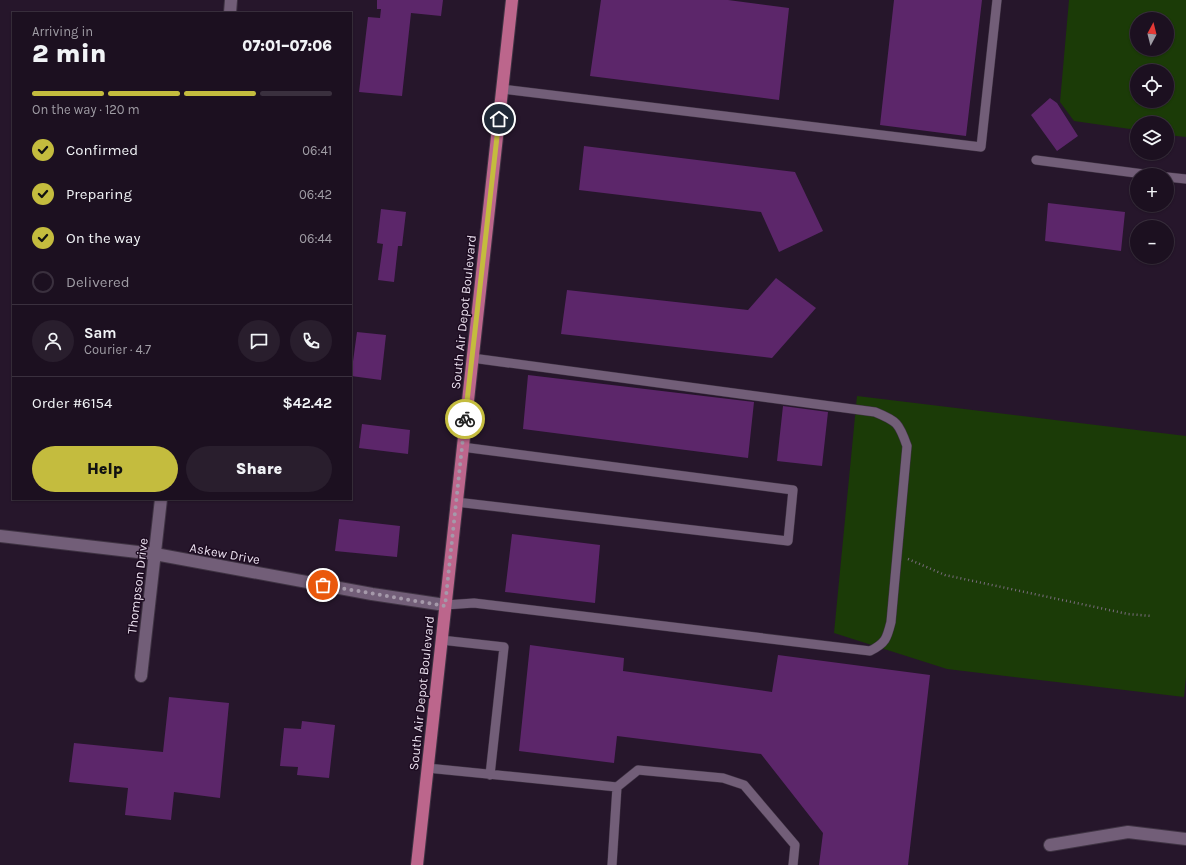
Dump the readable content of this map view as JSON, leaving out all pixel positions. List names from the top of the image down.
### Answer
{
  "streets": {
    "main road": ["South Air Depot Boulevard"],
    "street": ["Askew Drive", "Thompson Drive"]
  },
  "crossings": [
    ["South Air Depot Boulevard", "Askew Drive"],
    ["Askew Drive", "Thompson Drive"]
  ],
  "north": "top",
  "page": {
    "map_buttons": ["+", "−"],
    "heading": ["2 min", "Arriving in", "07:01–07:06"],
    "panel": [
      "Sam",
      "Courier · 4.7",
      "Order #6154",
      "$42.42"
    ],
    "bar": "On the way · 120 m",
    "list": [
      ["Confirmed", "06:41"],
      ["Preparing", "06:42"],
      ["On the way", "06:44"],
      "Delivered"
    ],
    "buttons": ["Help", "Share"]
  }
}
